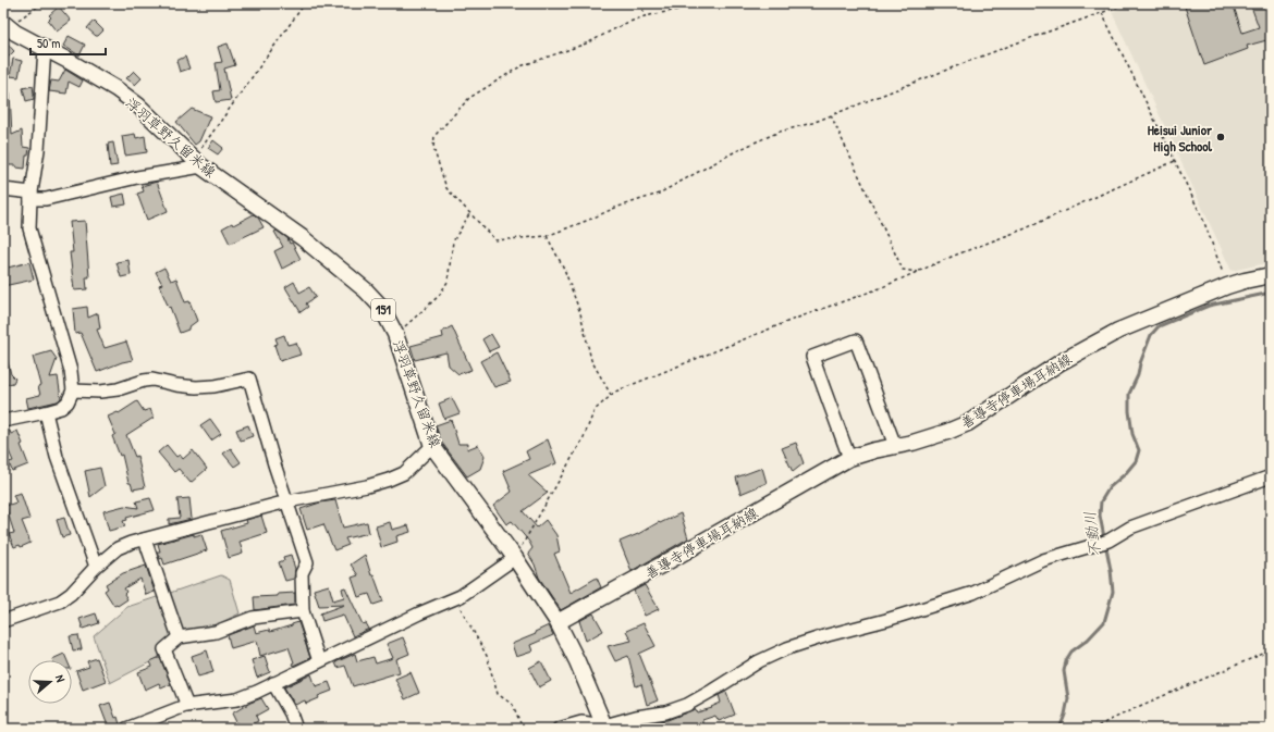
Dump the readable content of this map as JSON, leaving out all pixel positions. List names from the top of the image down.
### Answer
{
  "streets": {
    "main road": ["浮羽草野久留米線", "151", "善導寺停車場耳納線"]
  },
  "crossings": [
    ["浮羽草野久留米線", "善導寺停車場耳納線"]
  ],
  "water": ["不動川"],
  "places": ["Heisui Junior High School"],
  "scale_bar": "50 m",
  "north": "right"
}
